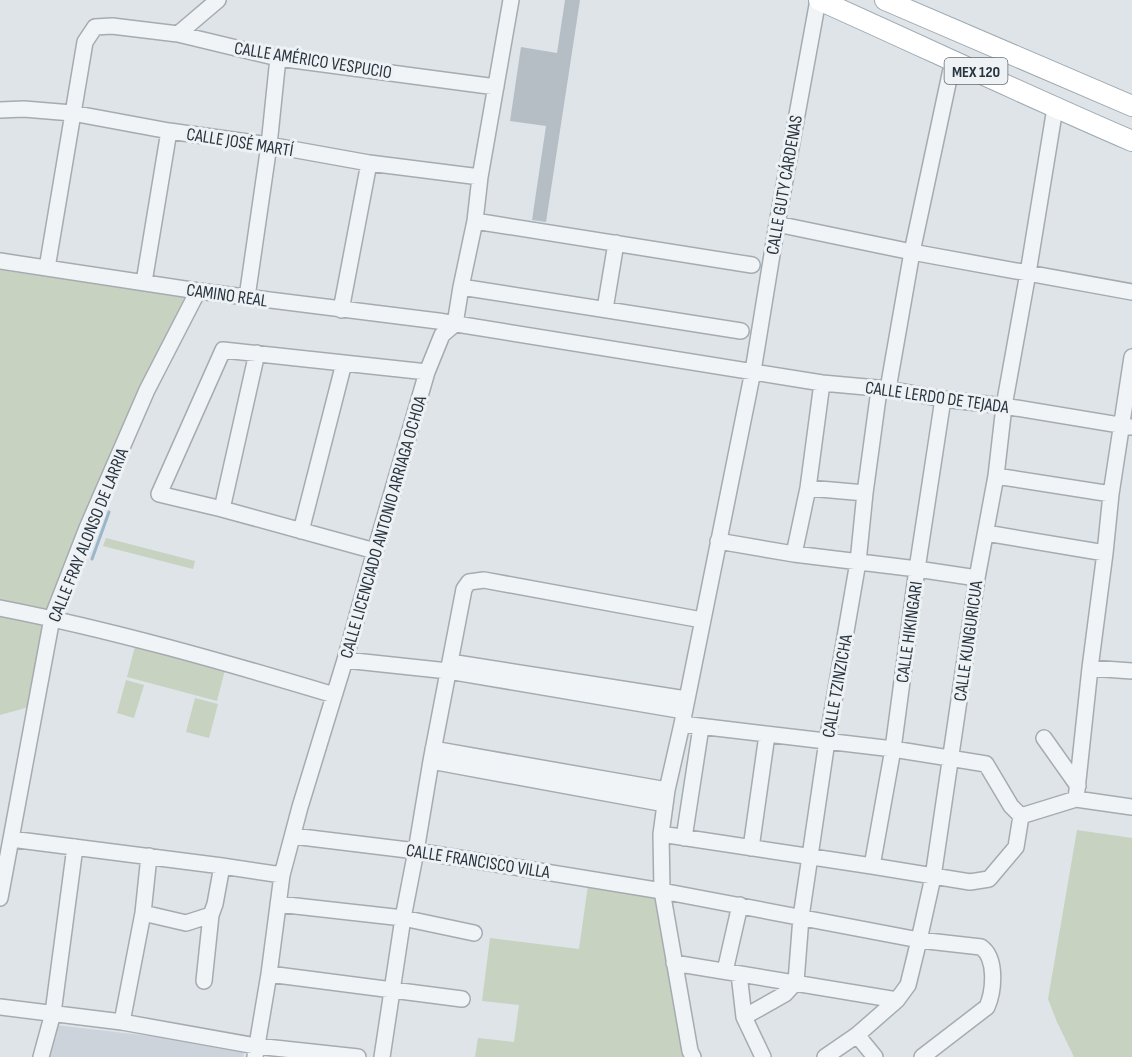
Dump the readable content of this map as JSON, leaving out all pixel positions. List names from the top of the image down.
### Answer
{
  "streets": {
    "main road": ["MEX 120"],
    "street": [
      "CALLE AMÉRICO VESPUCIO",
      "CALLE JOSÉ MARTÍ",
      "CALLE GUTY CÁRDENAS",
      "CAMINO REAL",
      "CALLE LERDO DE TEJADA",
      "CALLE LICENCIADO ANTONIO ARRIAGA OCHOA",
      "CALLE FRAY ALONSO DE LARRIA",
      "CALLE HIKINGARI",
      "CALLE KUNGURICUA",
      "CALLE TZINZICHA",
      "CALLE FRANCISCO VILLA"
    ]
  },
  "crossings": [
    ["CALLE AMÉRICO VESPUCIO", "CALLE JOSÉ MARTÍ"],
    ["CALLE AMÉRICO VESPUCIO", "CALLE LICENCIADO ANTONIO ARRIAGA OCHOA"],
    ["MEX 120", "CALLE GUTY CÁRDENAS"],
    ["MEX 120", "CALLE KUNGURICUA"],
    ["MEX 120", "CALLE TZINZICHA"],
    ["CALLE JOSÉ MARTÍ", "CALLE LICENCIADO ANTONIO ARRIAGA OCHOA"],
    ["CALLE GUTY CÁRDENAS", "CAMINO REAL"],
    ["CALLE GUTY CÁRDENAS", "CALLE LERDO DE TEJADA"],
    ["CALLE GUTY CÁRDENAS", "CALLE FRANCISCO VILLA"],
    ["CAMINO REAL", "CALLE LERDO DE TEJADA"],
    ["CAMINO REAL", "CALLE LICENCIADO ANTONIO ARRIAGA OCHOA"],
    ["CAMINO REAL", "CALLE FRAY ALONSO DE LARRIA"],
    ["CALLE LERDO DE TEJADA", "CALLE HIKINGARI"],
    ["CALLE LERDO DE TEJADA", "CALLE KUNGURICUA"],
    ["CALLE LERDO DE TEJADA", "CALLE TZINZICHA"],
    ["CALLE LICENCIADO ANTONIO ARRIAGA OCHOA", "CALLE FRANCISCO VILLA"],
    ["CALLE KUNGURICUA", "CALLE FRANCISCO VILLA"],
    ["CALLE TZINZICHA", "CALLE FRANCISCO VILLA"]
  ]
}
